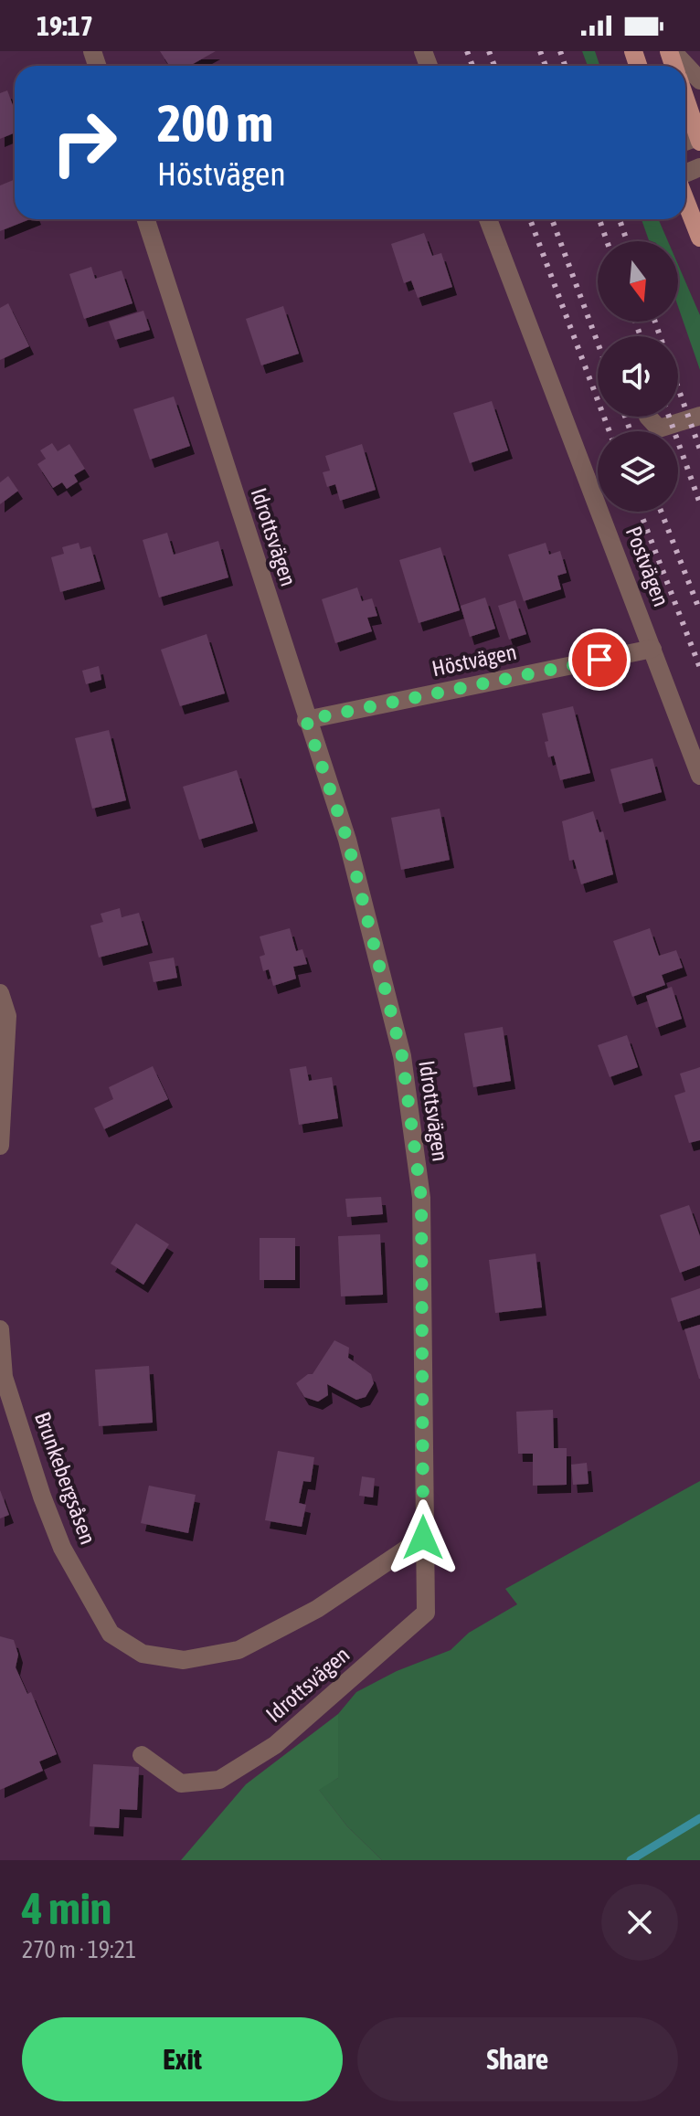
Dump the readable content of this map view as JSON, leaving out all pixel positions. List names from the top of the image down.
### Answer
{
  "streets": {
    "street": [
      "Idrottsvägen",
      "Postvägen",
      "Höstvägen",
      "Brunkebergsåsen"
    ]
  },
  "crossings": [
    ["Idrottsvägen", "Höstvägen"],
    ["Idrottsvägen", "Brunkebergsåsen"],
    ["Postvägen", "Höstvägen"]
  ],
  "north": "bottom",
  "page": {
    "status": "19:17",
    "turn": ["200 m", "Höstvägen"],
    "heading": ["4 min", "270 m · 19:21"],
    "buttons": ["Exit", "Share"]
  }
}
